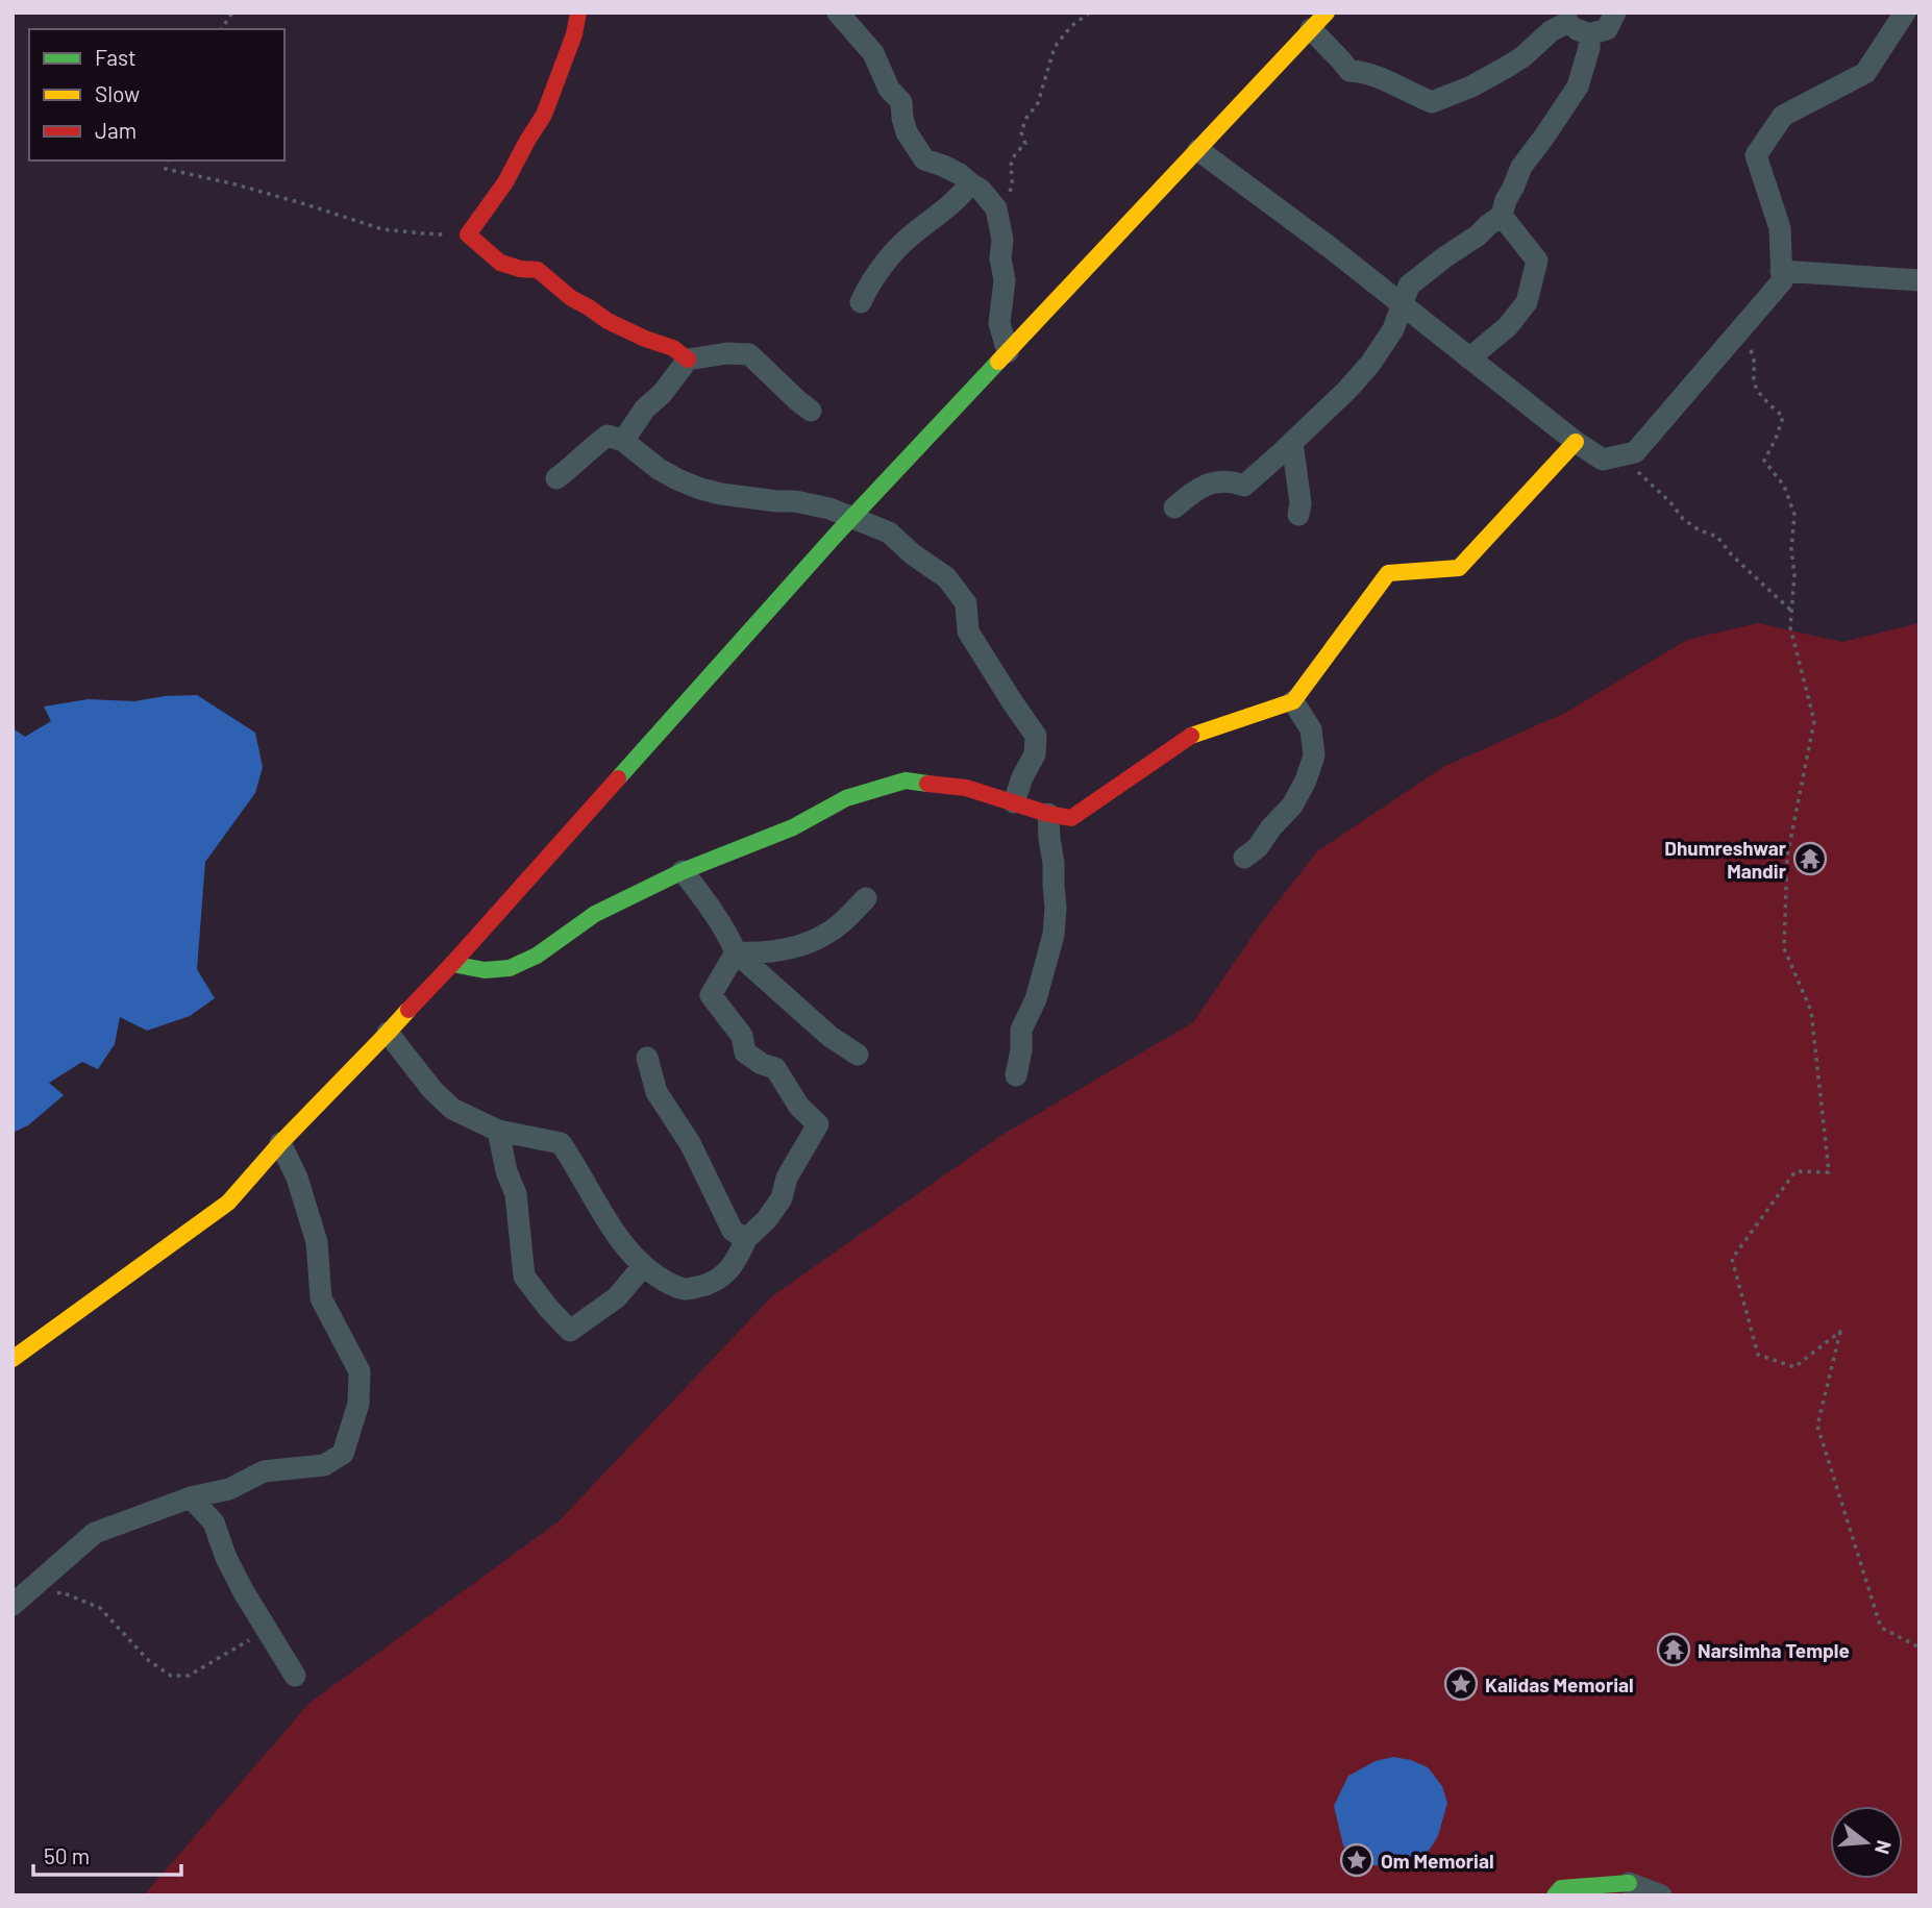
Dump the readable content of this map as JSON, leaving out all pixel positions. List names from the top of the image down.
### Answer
{
  "places": {
    "temple": ["Dhumreshwar Mandir", "Narsimha Temple"],
    "place": ["Kalidas Memorial", "Om Memorial"]
  },
  "legend": ["Fast", "Slow", "Jam"],
  "scale_bar": "50 m",
  "north": "right"
}
